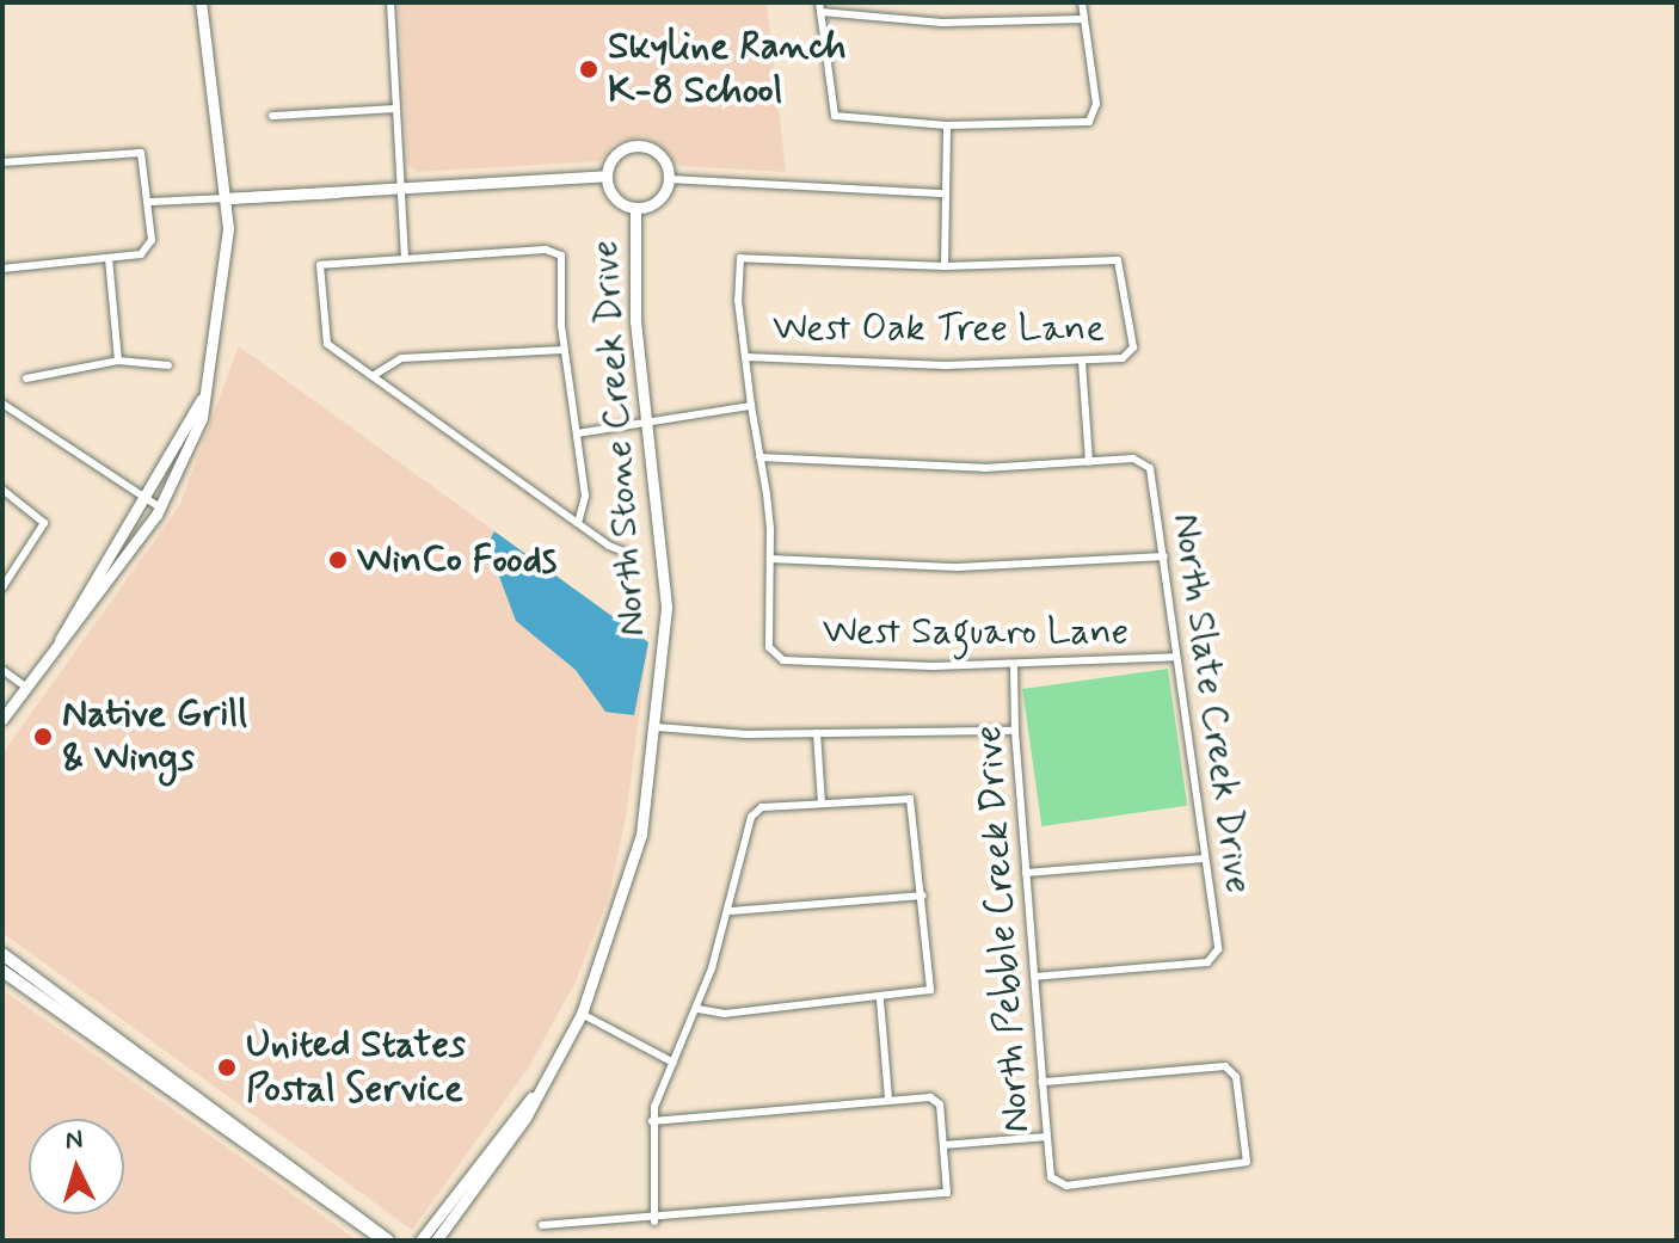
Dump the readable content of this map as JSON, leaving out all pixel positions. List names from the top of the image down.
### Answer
{
  "streets": {
    "street": [
      "West Oak Tree Lane",
      "North Stone Creek Drive",
      "West Saguaro Lane",
      "North Slate Creek Drive",
      "North Pebble Creek Drive"
    ]
  },
  "crossings": [
    ["West Saguaro Lane", "North Slate Creek Drive"],
    ["West Saguaro Lane", "North Pebble Creek Drive"],
    ["North Slate Creek Drive", "North Pebble Creek Drive"]
  ],
  "places": [
    "Skyline Ranch K-8 School",
    "WinCo Foods",
    "Native Grill & Wings",
    "United States Postal Service"
  ],
  "north": "top"
}
